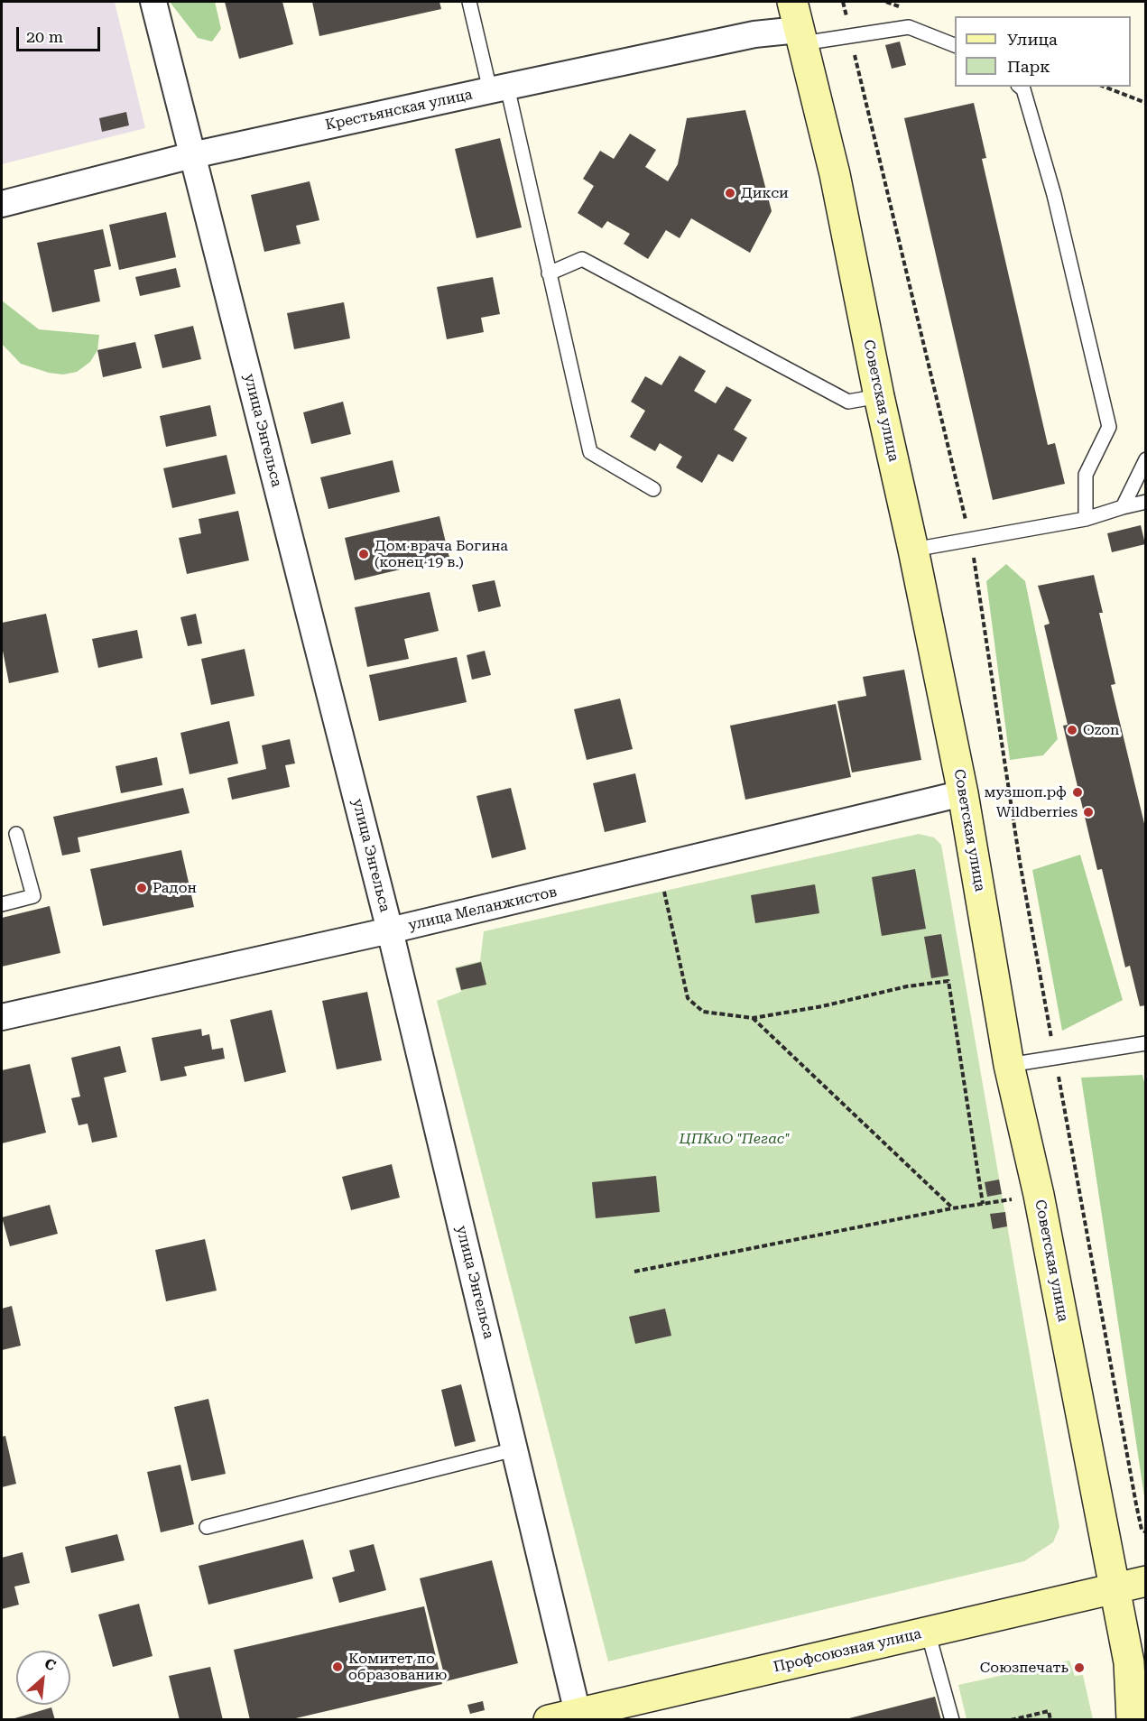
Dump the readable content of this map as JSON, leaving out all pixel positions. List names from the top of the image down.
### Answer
{
  "streets": {
    "main road": ["Советская улица", "Профсоюзная улица"],
    "street": ["Крестьянская улица", "улица Энгельса", "улица Меланжистов"]
  },
  "crossings": [
    ["Крестьянская улица", "Советская улица"],
    ["Крестьянская улица", "улица Энгельса"],
    ["Советская улица", "улица Меланжистов"],
    ["Советская улица", "Профсоюзная улица"],
    ["улица Энгельса", "улица Меланжистов"],
    ["улица Энгельса", "Профсоюзная улица"]
  ],
  "parks": ["ЦПКиО \"Пегас\""],
  "places": [
    "Дикси",
    "Дом врача Богина (конец 19 в.)",
    "Ozon",
    "музшоп.рф",
    "Wildberries",
    "Радон",
    "Комитет по образованию",
    "Союзпечать"
  ],
  "legend": ["Улица", "Парк"],
  "scale_bar": "20 m",
  "north": "top right"
}
